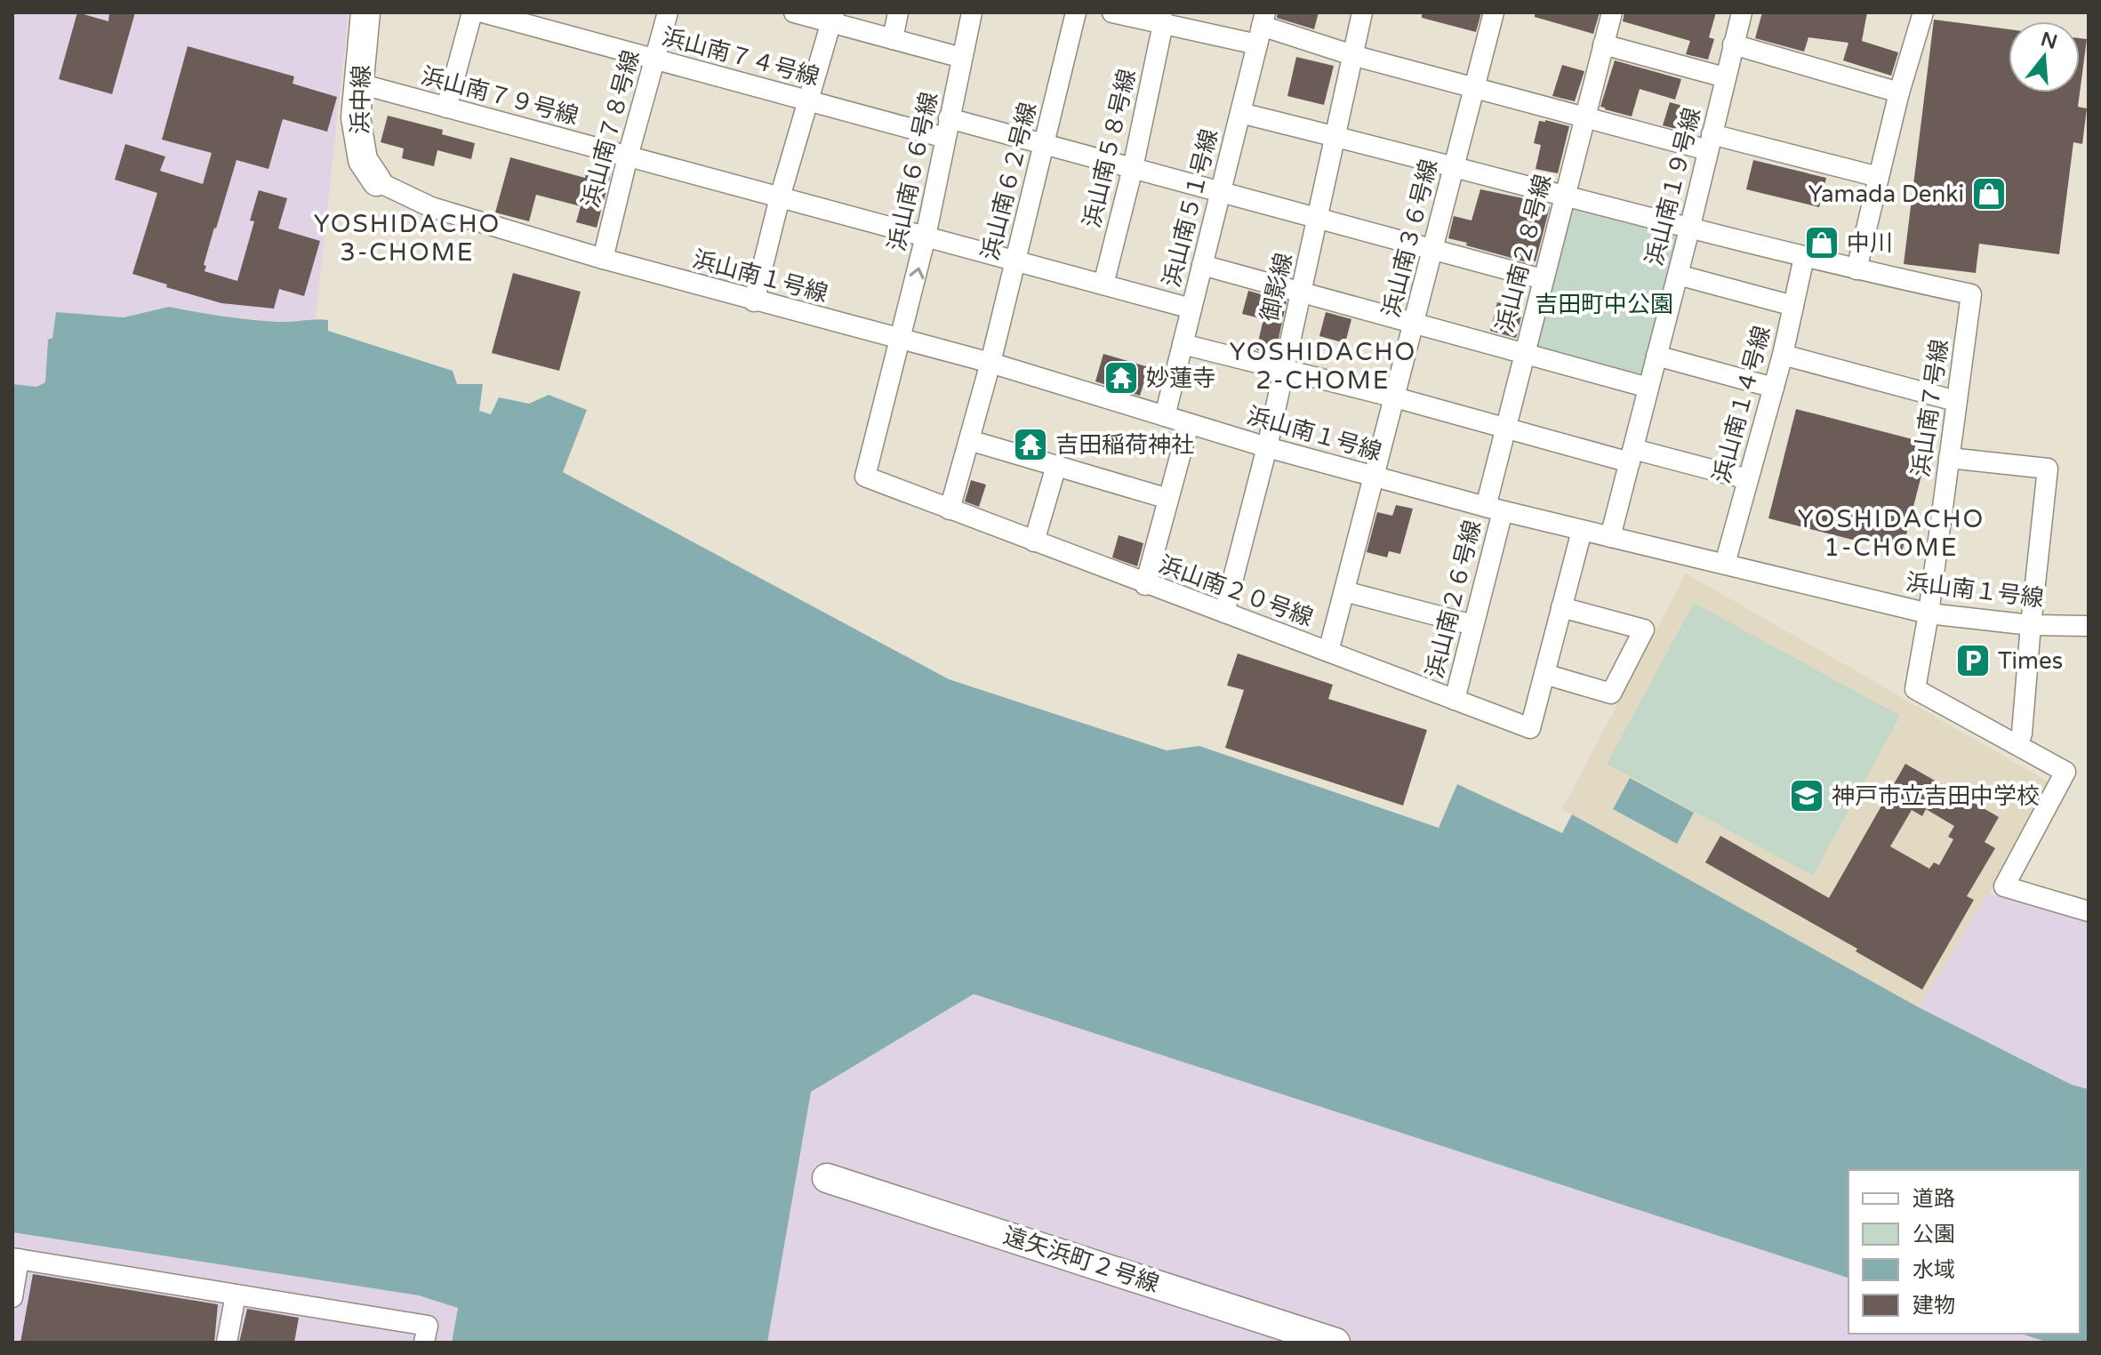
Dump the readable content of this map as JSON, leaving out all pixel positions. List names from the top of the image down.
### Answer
{
  "streets": {
    "street": [
      "浜山南７４号線",
      "浜山南７９号線",
      "浜中線",
      "浜山南７８号線",
      "浜山南５８号線",
      "浜山南６６号線",
      "浜山南６２号線",
      "浜山南１９号線",
      "浜山南５１号線",
      "浜山南３６号線",
      "浜山南２８号線",
      "浜山南１号線",
      "御影線",
      "浜山南１４号線",
      "浜山南７号線",
      "浜山南２０号線",
      "浜山南２６号線",
      "遠矢浜町２号線"
    ]
  },
  "crossings": [
    ["浜山南７４号線", "浜山南７８号線"],
    ["浜山南７４号線", "浜山南５８号線"],
    ["浜山南７４号線", "浜山南６６号線"],
    ["浜山南７４号線", "浜山南６２号線"],
    ["浜山南７４号線", "浜山南５１号線"],
    ["浜山南７４号線", "浜山南３６号線"],
    ["浜山南７４号線", "浜山南２８号線"],
    ["浜山南７４号線", "御影線"],
    ["浜山南７９号線", "浜中線"],
    ["浜山南７９号線", "浜山南７８号線"],
    ["浜山南７９号線", "浜山南５８号線"],
    ["浜山南７９号線", "浜山南６６号線"],
    ["浜山南７９号線", "浜山南６２号線"],
    ["浜山南７９号線", "浜山南５１号線"],
    ["浜中線", "浜山南１号線"],
    ["浜山南７８号線", "浜山南１号線"],
    ["浜山南６６号線", "浜山南１号線"],
    ["浜山南６６号線", "浜山南２０号線"],
    ["浜山南６２号線", "浜山南１号線"],
    ["浜山南６２号線", "浜山南２０号線"],
    ["浜山南１９号線", "浜山南１号線"],
    ["浜山南５１号線", "浜山南１号線"],
    ["浜山南３６号線", "浜山南１号線"],
    ["浜山南３６号線", "浜山南２０号線"],
    ["浜山南２８号線", "浜山南１号線"],
    ["浜山南２８号線", "浜山南２６号線"],
    ["浜山南１号線", "御影線"],
    ["浜山南１号線", "浜山南１４号線"],
    ["浜山南１号線", "浜山南７号線"],
    ["浜山南１号線", "浜山南２０号線"],
    ["浜山南１号線", "浜山南２６号線"],
    ["御影線", "浜山南２０号線"],
    ["浜山南２０号線", "浜山南２６号線"]
  ],
  "districts": ["YOSHIDACHO 3-CHOME", "YOSHIDACHO 2-CHOME", "YOSHIDACHO 1-CHOME"],
  "parks": ["吉田町中公園"],
  "places": {
    "shop": ["Yamada Denki", "中川"],
    "temple": ["妙蓮寺", "吉田稲荷神社"],
    "parking": ["Times"],
    "school or university": ["神戸市立吉田中学校"]
  },
  "legend": [
    "道路",
    "公園",
    "水域",
    "建物"
  ],
  "north": "top"
}
